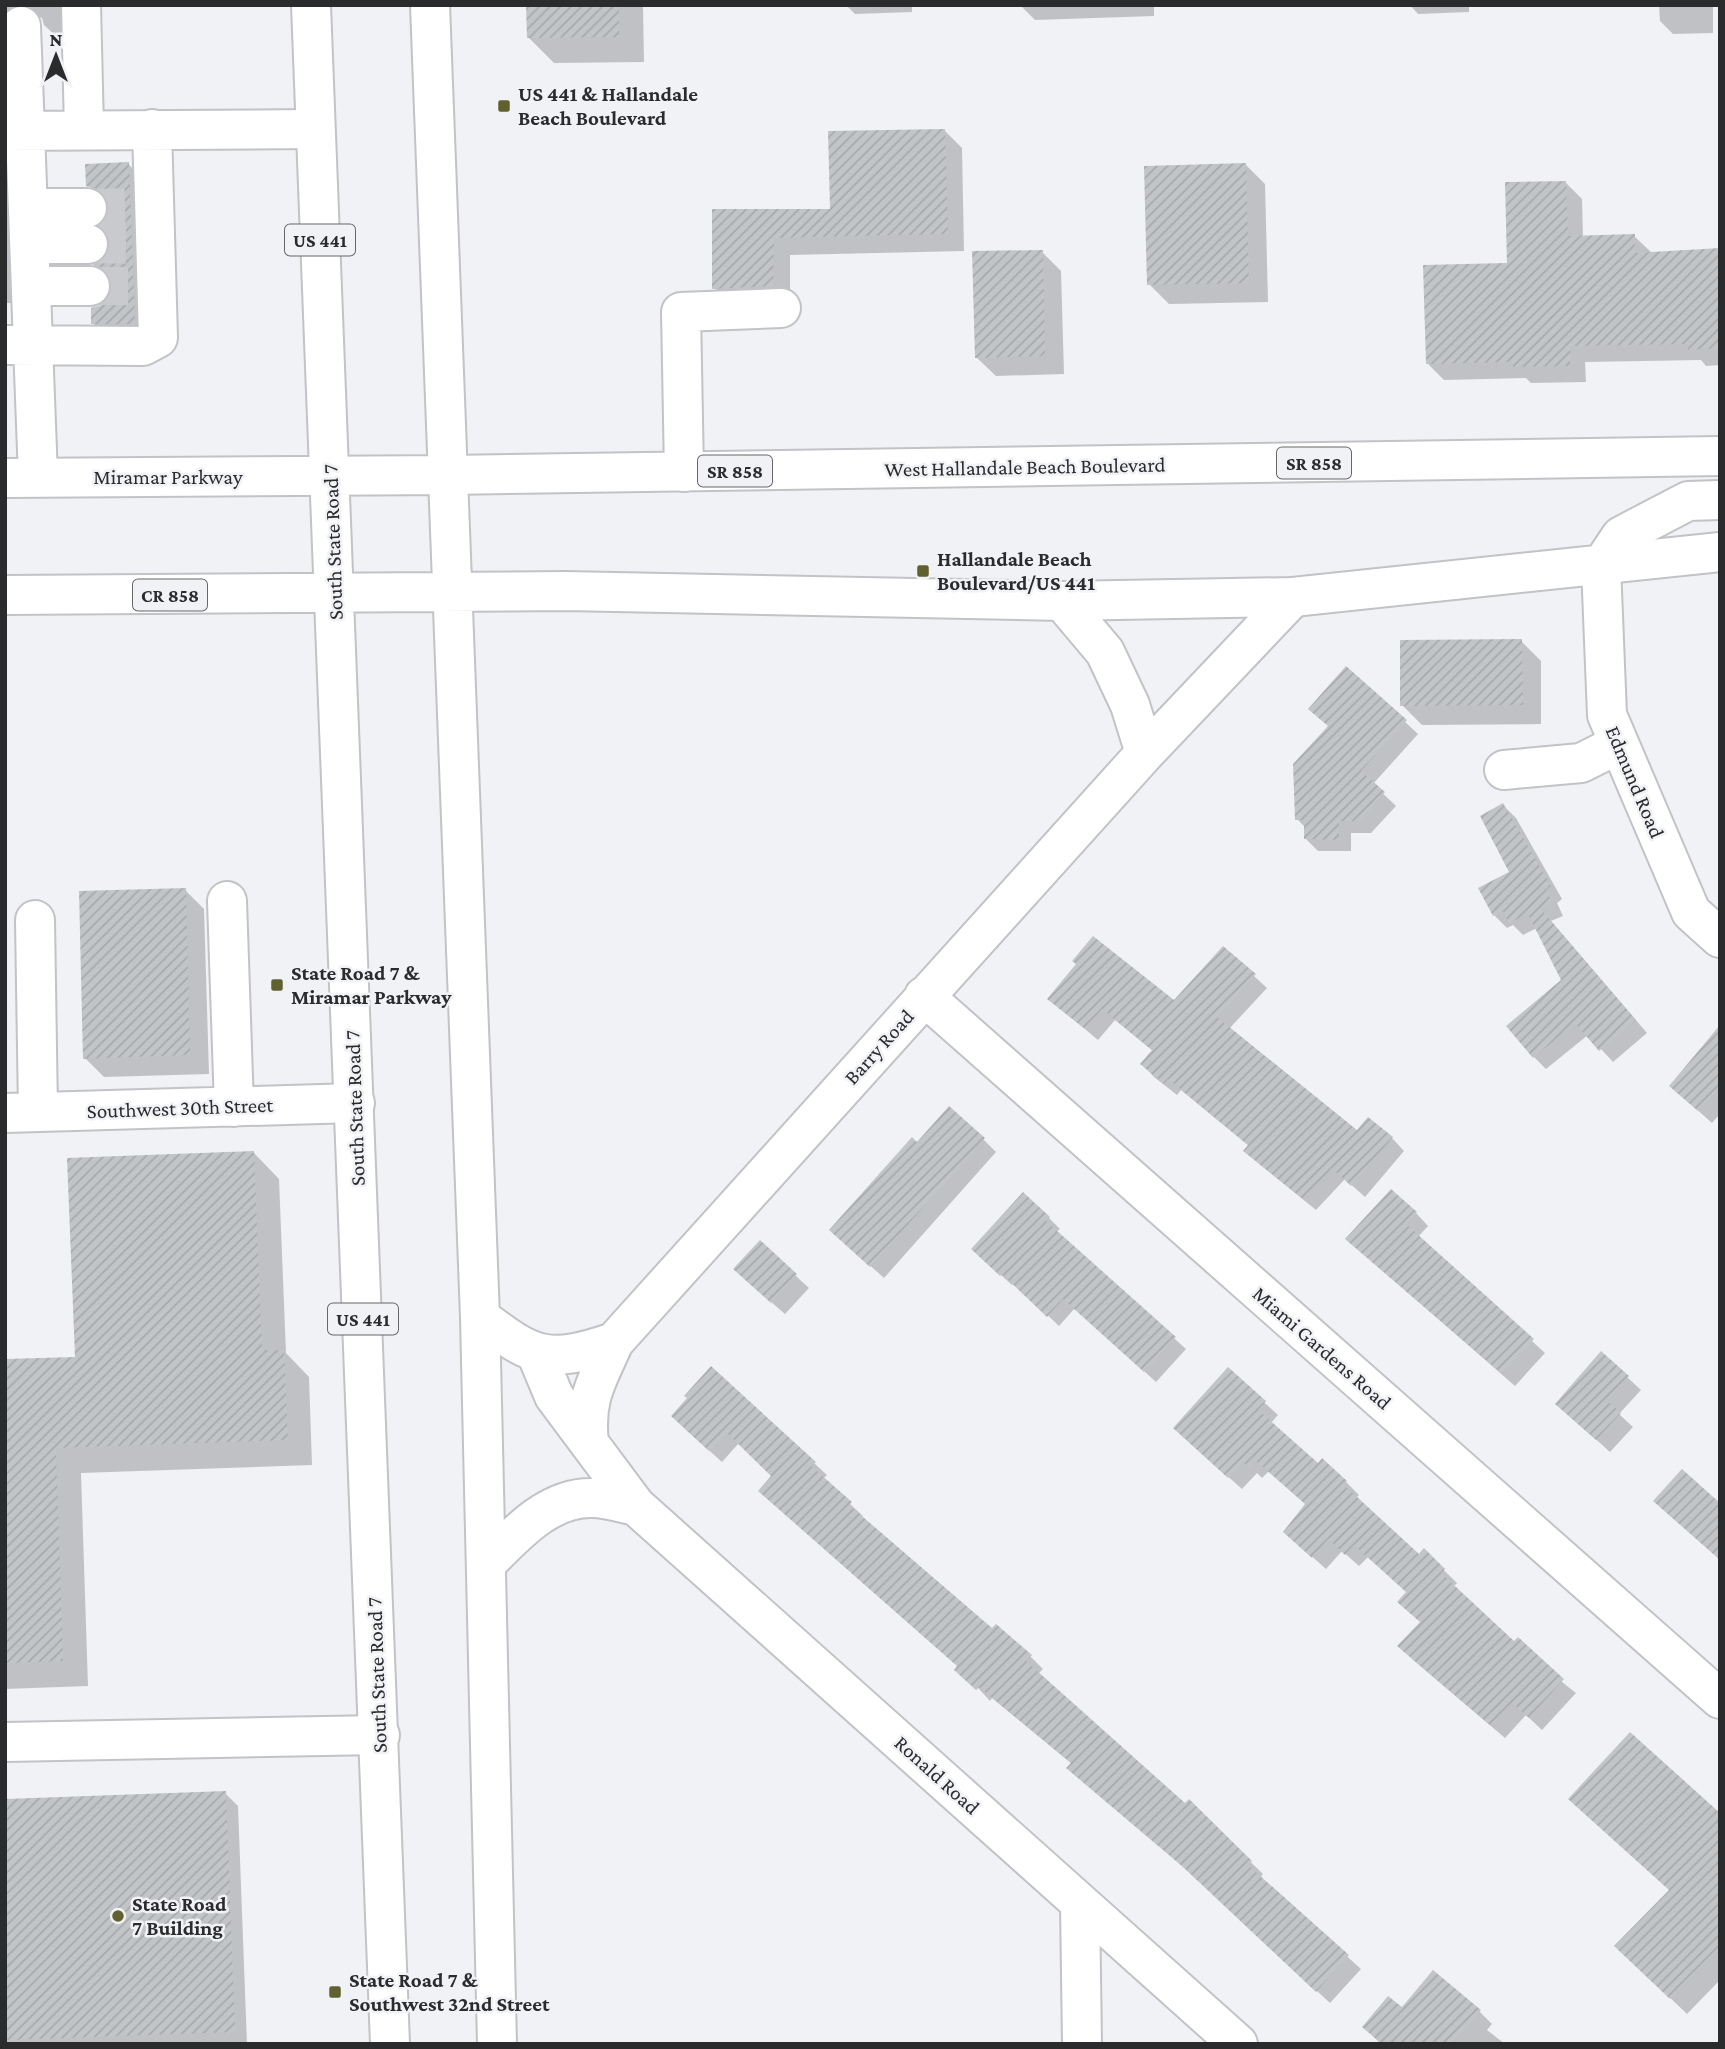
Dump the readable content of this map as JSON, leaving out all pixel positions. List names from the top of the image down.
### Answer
{
  "streets": {
    "main road": [
      "US 441",
      "SR 858",
      "West Hallandale Beach Boulevard",
      "Miramar Parkway",
      "South State Road 7",
      "CR 858",
      "Edmund Road",
      "Barry Road",
      "Southwest 30th Street",
      "Miami Gardens Road",
      "Ronald Road"
    ]
  },
  "crossings": [
    ["West Hallandale Beach Boulevard", "Miramar Parkway"],
    ["West Hallandale Beach Boulevard", "South State Road 7"],
    ["Miramar Parkway", "South State Road 7"],
    ["South State Road 7", "CR 858"],
    ["South State Road 7", "Southwest 30th Street"],
    ["Barry Road", "Miami Gardens Road"],
    ["Barry Road", "Ronald Road"]
  ],
  "places": {
    "transit": [
      "US 441 & Hallandale Beach Boulevard",
      "Hallandale Beach Boulevard/US 441",
      "State Road 7 & Miramar Parkway",
      "State Road 7 & Southwest 32nd Street"
    ],
    "other": ["State Road 7 Building"]
  },
  "north": "top"
}
